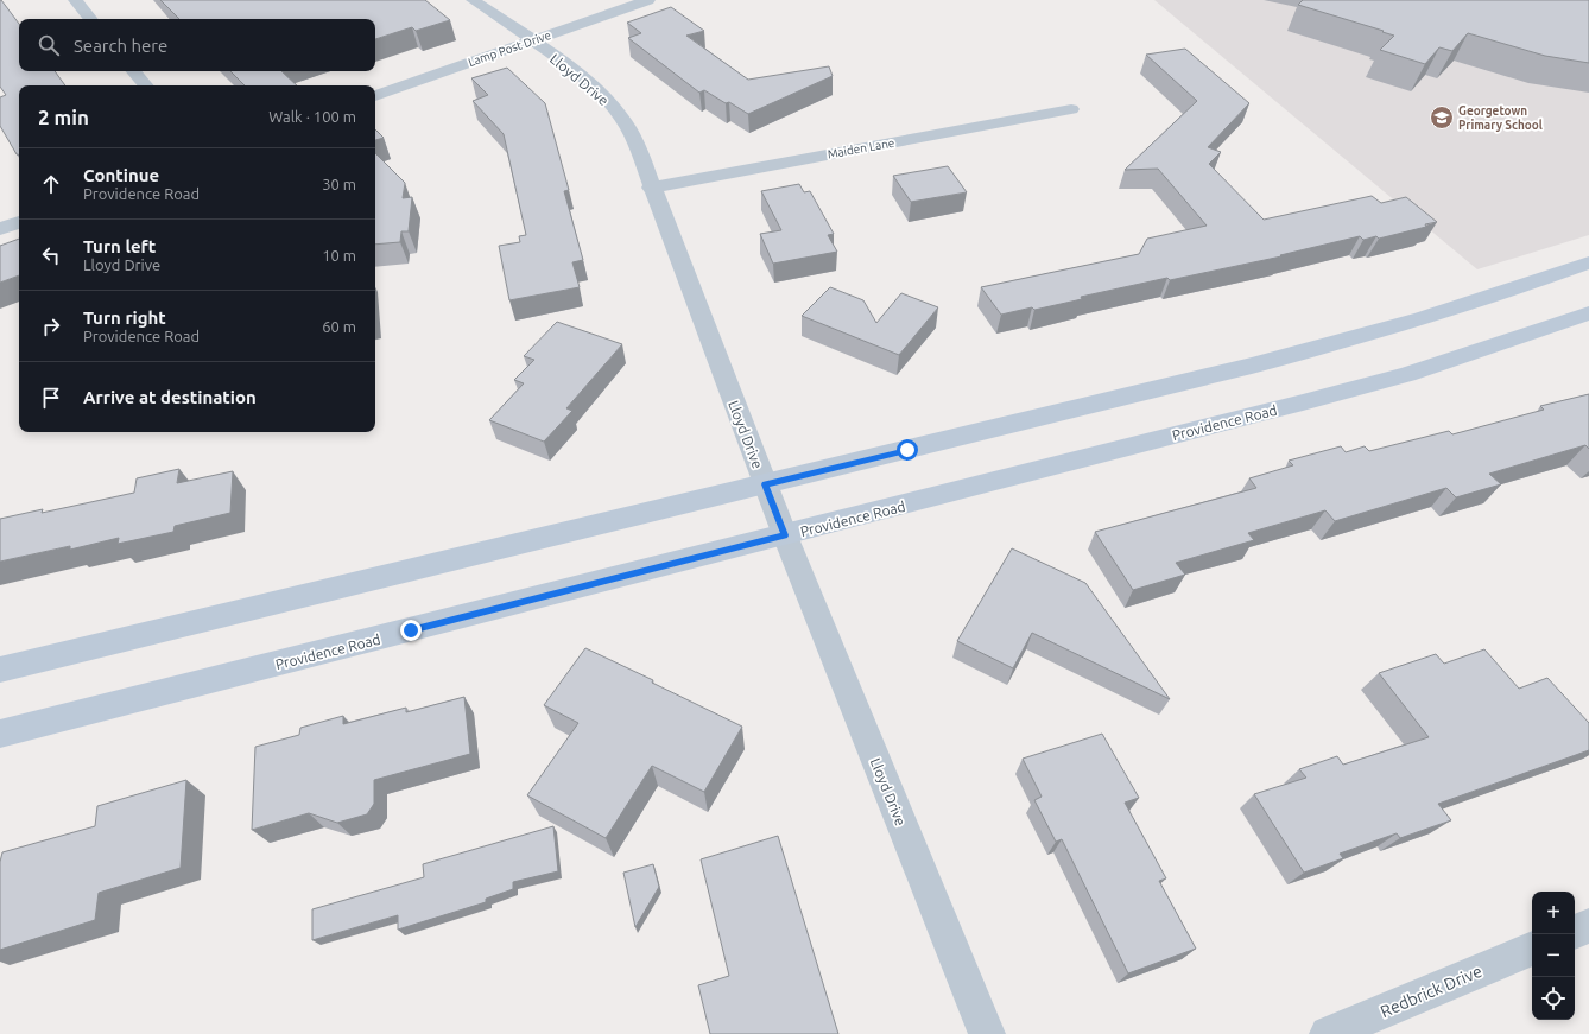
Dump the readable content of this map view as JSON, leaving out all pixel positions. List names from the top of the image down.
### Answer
{
  "streets": {
    "main road": ["Providence Road"],
    "street": [
      "Lamp Post Drive",
      "Lloyd Drive",
      "Maiden Lane",
      "Redbrick Drive"
    ]
  },
  "crossings": [
    ["Lamp Post Drive", "Lloyd Drive"],
    ["Lloyd Drive", "Maiden Lane"],
    ["Lloyd Drive", "Providence Road"]
  ],
  "places": {
    "school or university": ["Georgetown Primary School"]
  },
  "page": {
    "search": "Search here",
    "heading": ["2 min", "Walk · 100 m"],
    "list": [
      ["Continue", "Providence Road", "30 m"],
      ["Turn left", "Lloyd Drive", "10 m"],
      ["Turn right", "Providence Road", "60 m"],
      "Arrive at destination"
    ],
    "map_buttons": ["+", "−"]
  }
}
